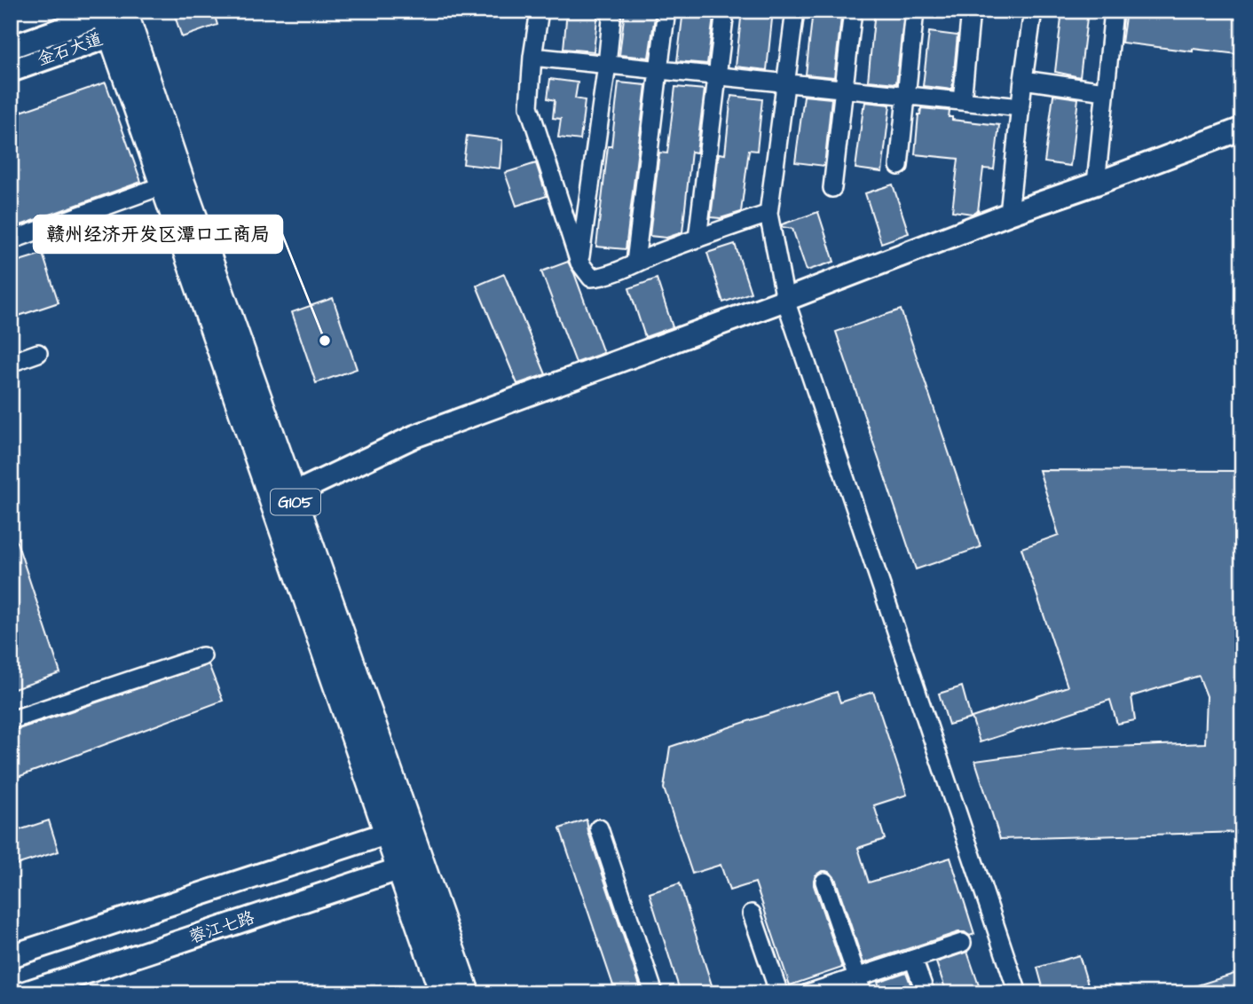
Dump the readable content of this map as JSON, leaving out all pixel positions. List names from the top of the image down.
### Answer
{
  "streets": {
    "highway": ["G105"],
    "main road": ["金石大道", "蓉江七路"]
  },
  "crossings": [
    ["金石大道", "G105"],
    ["G105", "蓉江七路"]
  ],
  "places": ["赣州经济开发区潭口工商局"]
}
